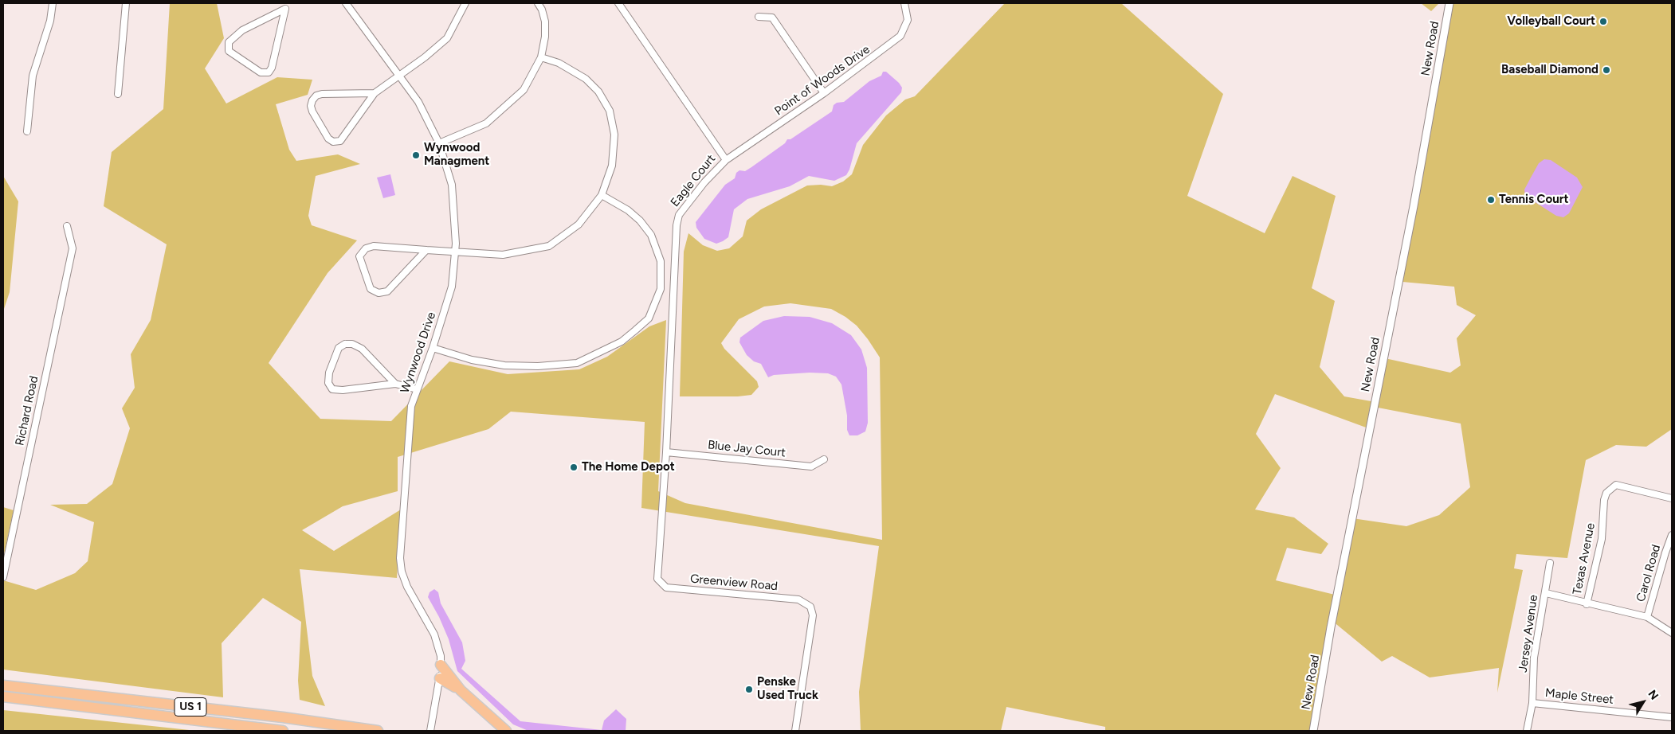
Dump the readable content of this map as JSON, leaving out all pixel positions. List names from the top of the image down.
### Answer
{
  "streets": {
    "highway": ["US 1"],
    "street": [
      "New Road",
      "Point of Woods Drive",
      "Eagle Court",
      "Wynwood Drive",
      "Richard Road",
      "Blue Jay Court",
      "Texas Avenue",
      "Carol Road",
      "Greenview Road",
      "Jersey Avenue",
      "Maple Street"
    ]
  },
  "crossings": [
    ["Point of Woods Drive", "Eagle Court"],
    ["Eagle Court", "Blue Jay Court"],
    ["Eagle Court", "Greenview Road"],
    ["Blue Jay Court", "Greenview Road"],
    ["Jersey Avenue", "Maple Street"]
  ],
  "places": [
    "Volleyball Court",
    "Baseball Diamond",
    "Wynwood Managment",
    "Tennis Court",
    "The Home Depot",
    "Penske Used Truck"
  ],
  "north": "top right"
}
